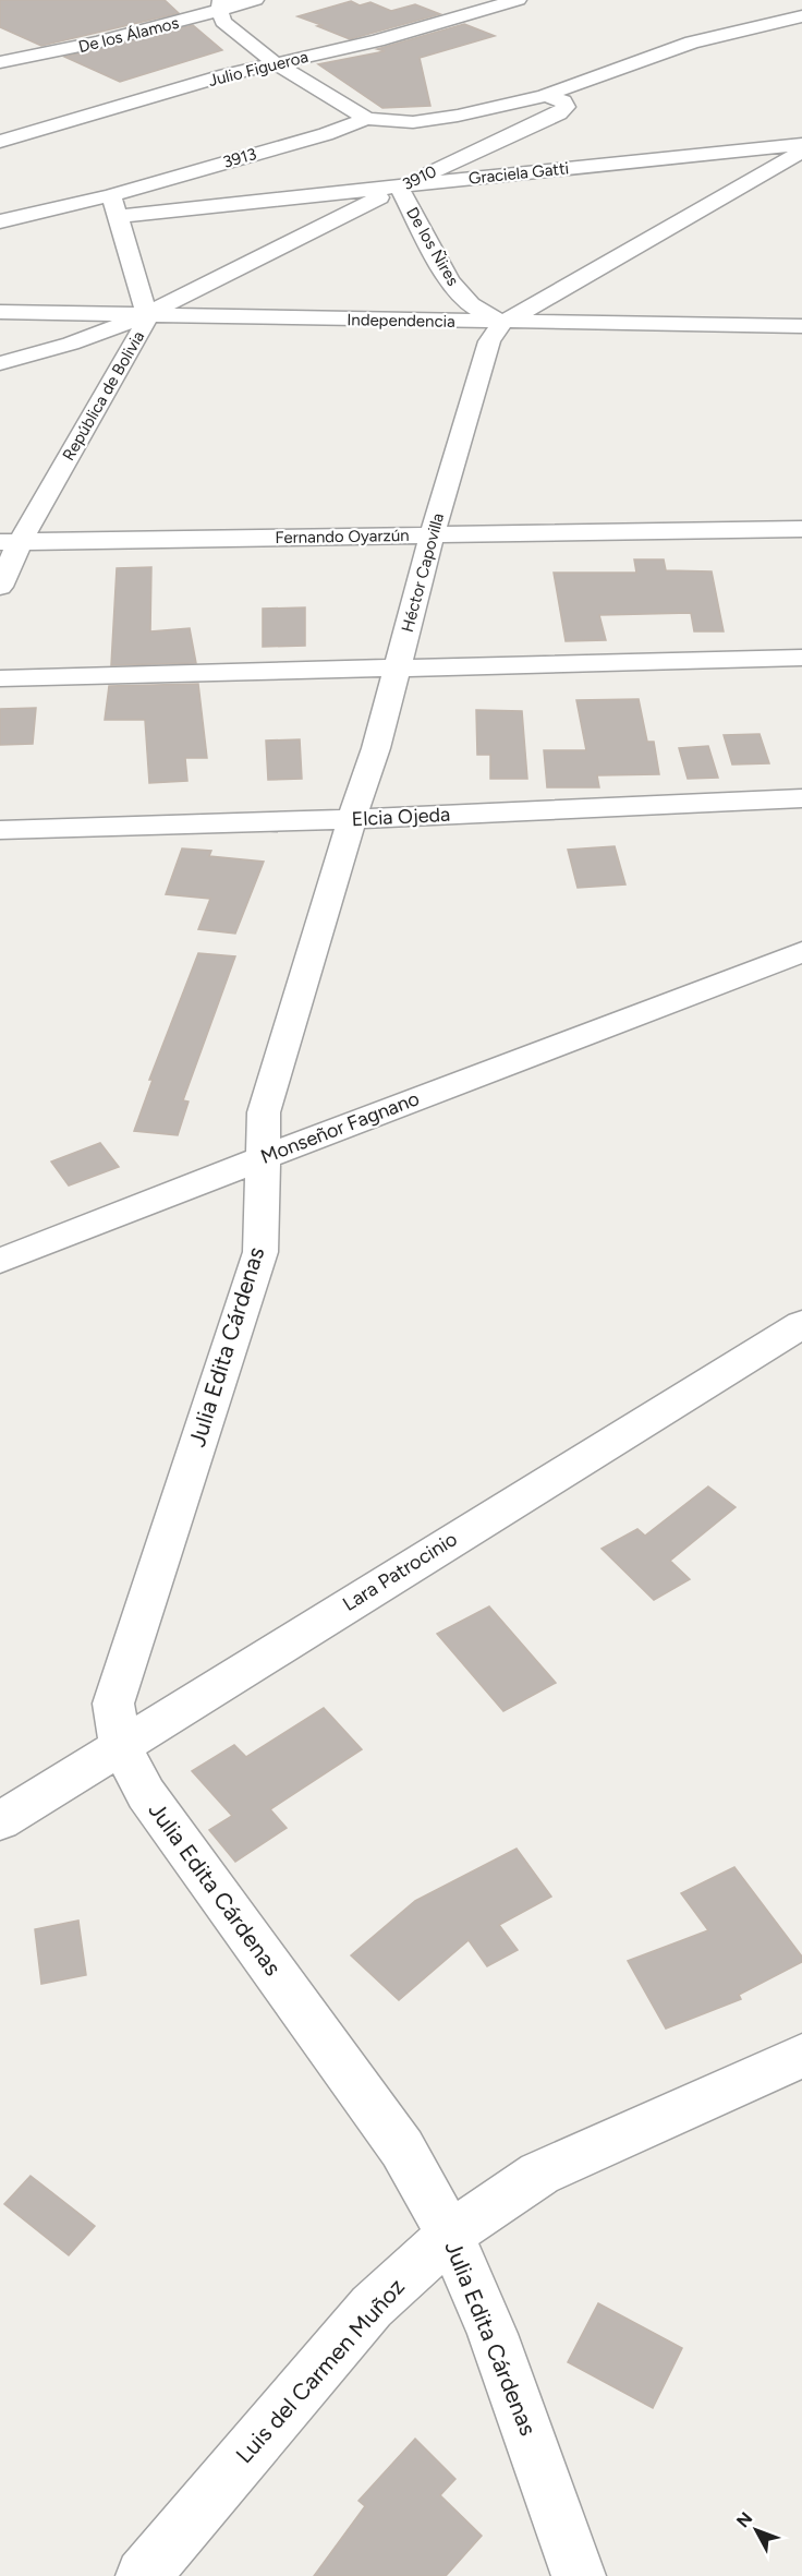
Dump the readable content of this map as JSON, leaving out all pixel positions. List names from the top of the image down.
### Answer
{
  "streets": {
    "street": [
      "De los Álamos",
      "Julio Figueroa",
      "3913",
      "Graciela Gatti",
      "3910",
      "De los Ñires",
      "Independencia",
      "República de Bolivia",
      "Fernando Oyarzún",
      "Héctor Capovilla",
      "Elcia Ojeda",
      "Monseñor Fagnano",
      "Julia Edita Cárdenas",
      "Lara Patrocinio",
      "Luis del Carmen Muñoz"
    ]
  },
  "crossings": [
    ["3913", "Graciela Gatti"],
    ["3913", "República de Bolivia"],
    ["Graciela Gatti", "3910"],
    ["Graciela Gatti", "De los Ñires"],
    ["Graciela Gatti", "República de Bolivia"],
    ["3910", "De los Ñires"],
    ["3910", "Independencia"],
    ["3910", "República de Bolivia"],
    ["De los Ñires", "Independencia"],
    ["De los Ñires", "Héctor Capovilla"],
    ["Independencia", "República de Bolivia"],
    ["Independencia", "Héctor Capovilla"],
    ["República de Bolivia", "Fernando Oyarzún"],
    ["Fernando Oyarzún", "Héctor Capovilla"],
    ["Héctor Capovilla", "Elcia Ojeda"],
    ["Héctor Capovilla", "Monseñor Fagnano"],
    ["Héctor Capovilla", "Julia Edita Cárdenas"],
    ["Monseñor Fagnano", "Julia Edita Cárdenas"],
    ["Julia Edita Cárdenas", "Lara Patrocinio"],
    ["Julia Edita Cárdenas", "Luis del Carmen Muñoz"]
  ],
  "north": "top left"
}
